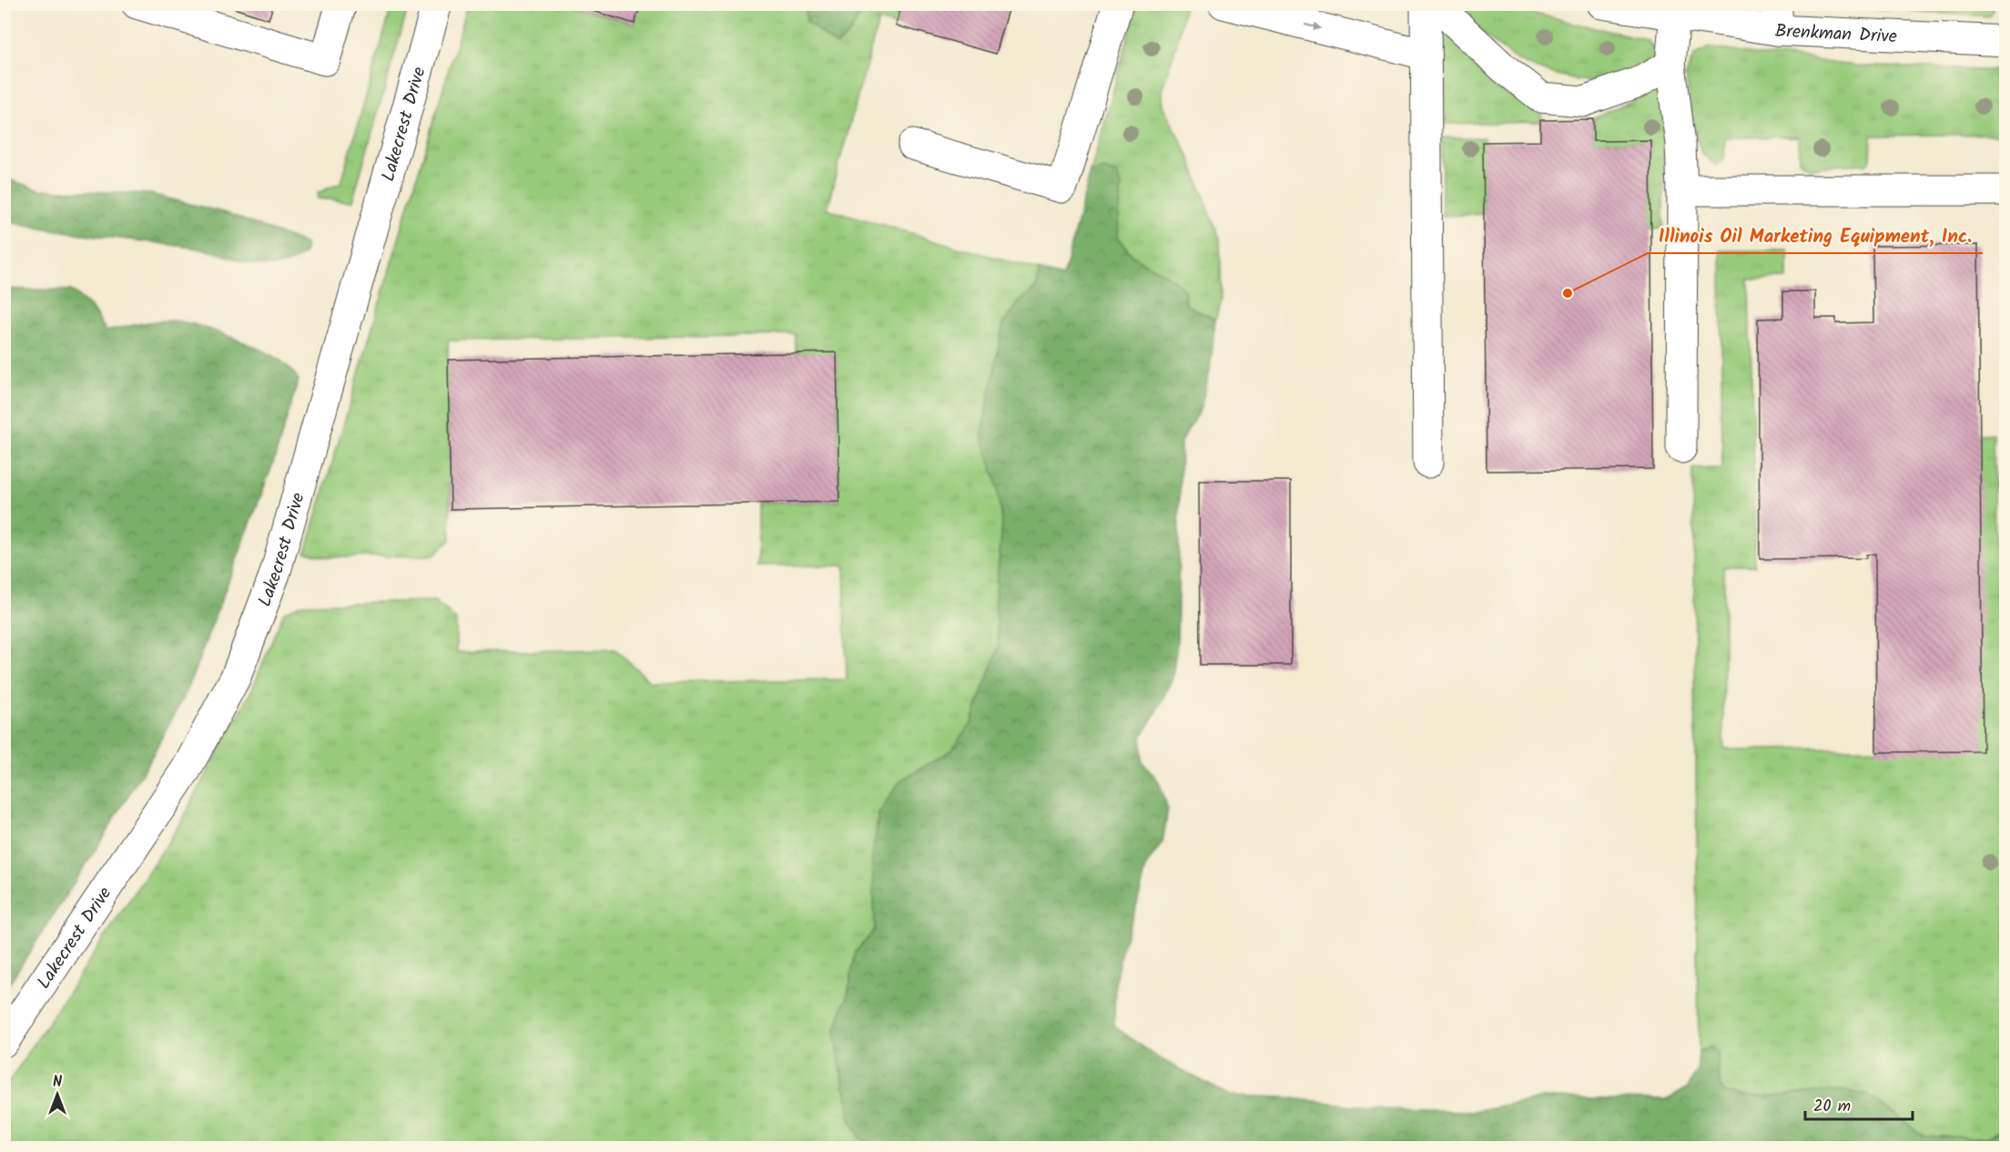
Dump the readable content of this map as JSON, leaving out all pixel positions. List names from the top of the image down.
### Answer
{
  "streets": {
    "street": ["Brenkman Drive", "Lakecrest Drive"]
  },
  "places": ["Illinois Oil Marketing Equipment, Inc."],
  "scale_bar": "20 m",
  "north": "top"
}
